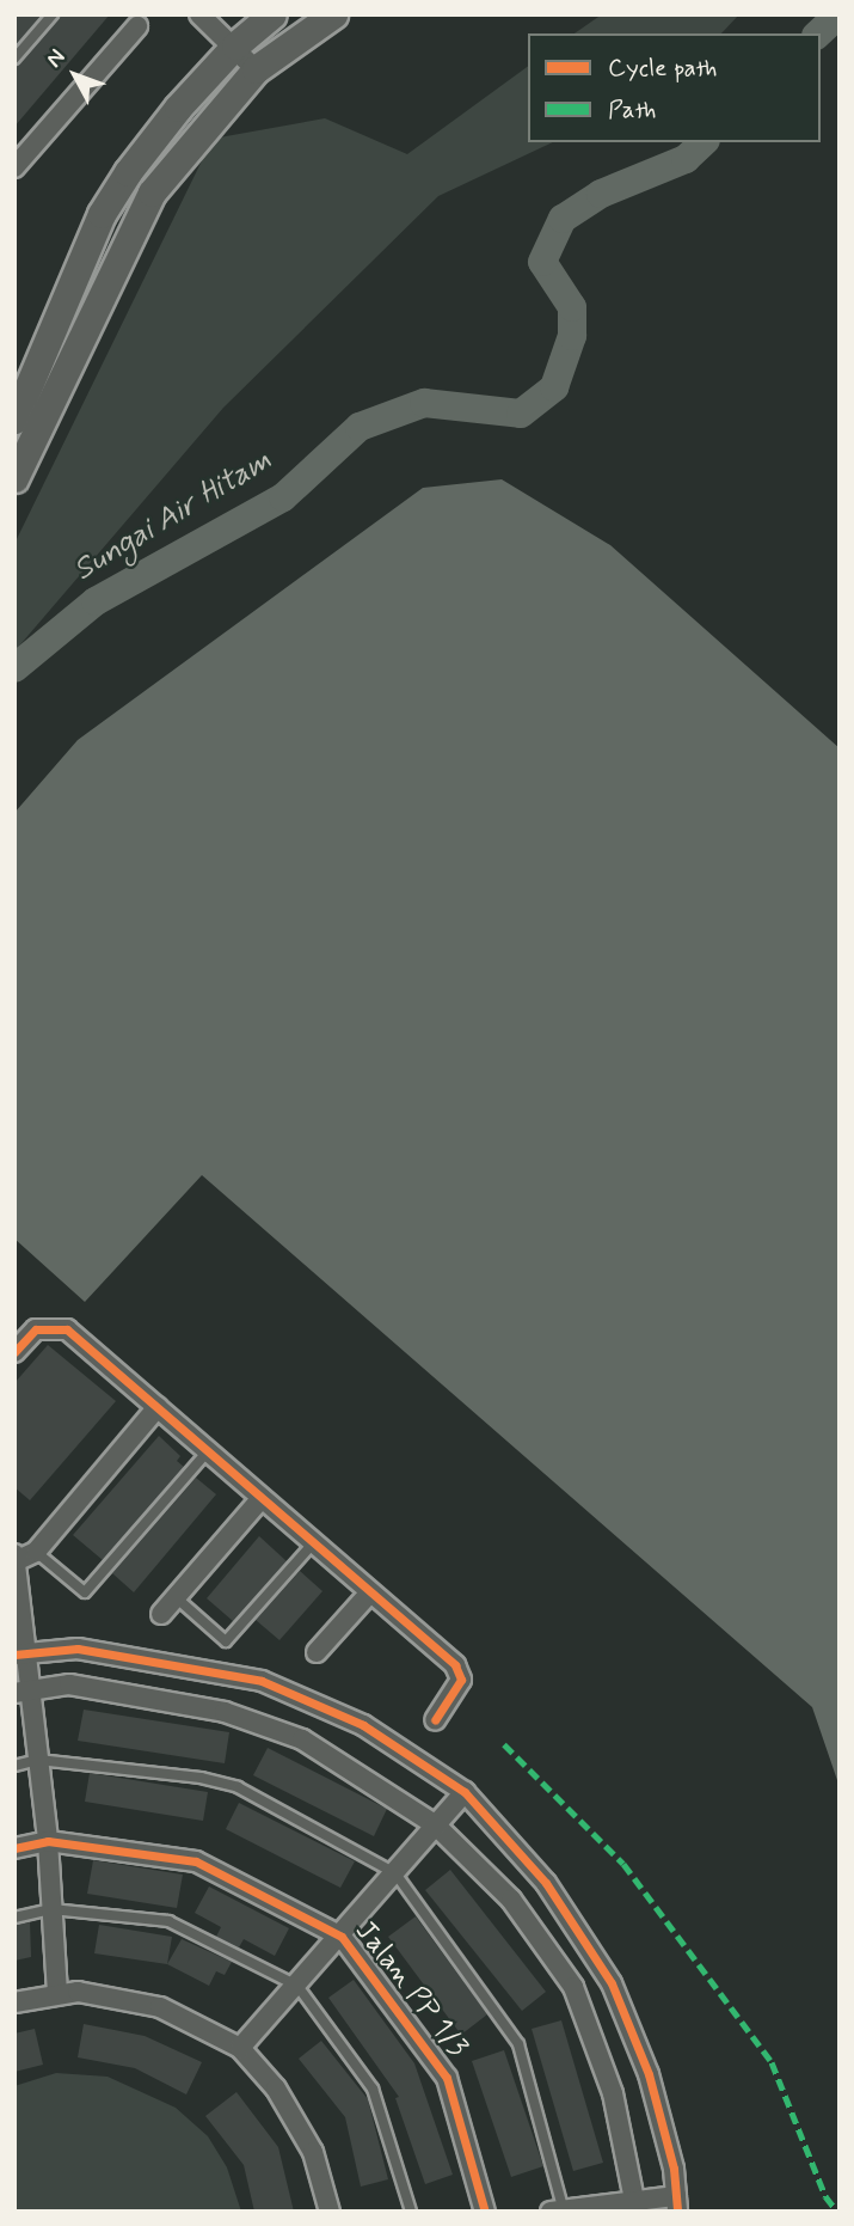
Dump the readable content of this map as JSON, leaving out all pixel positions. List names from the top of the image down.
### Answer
{
  "streets": {
    "street": ["Jalan PP 1/3"]
  },
  "water": ["Sungai Air Hitam"],
  "legend": ["Cycle path", "Path"],
  "north": "top left"
}
